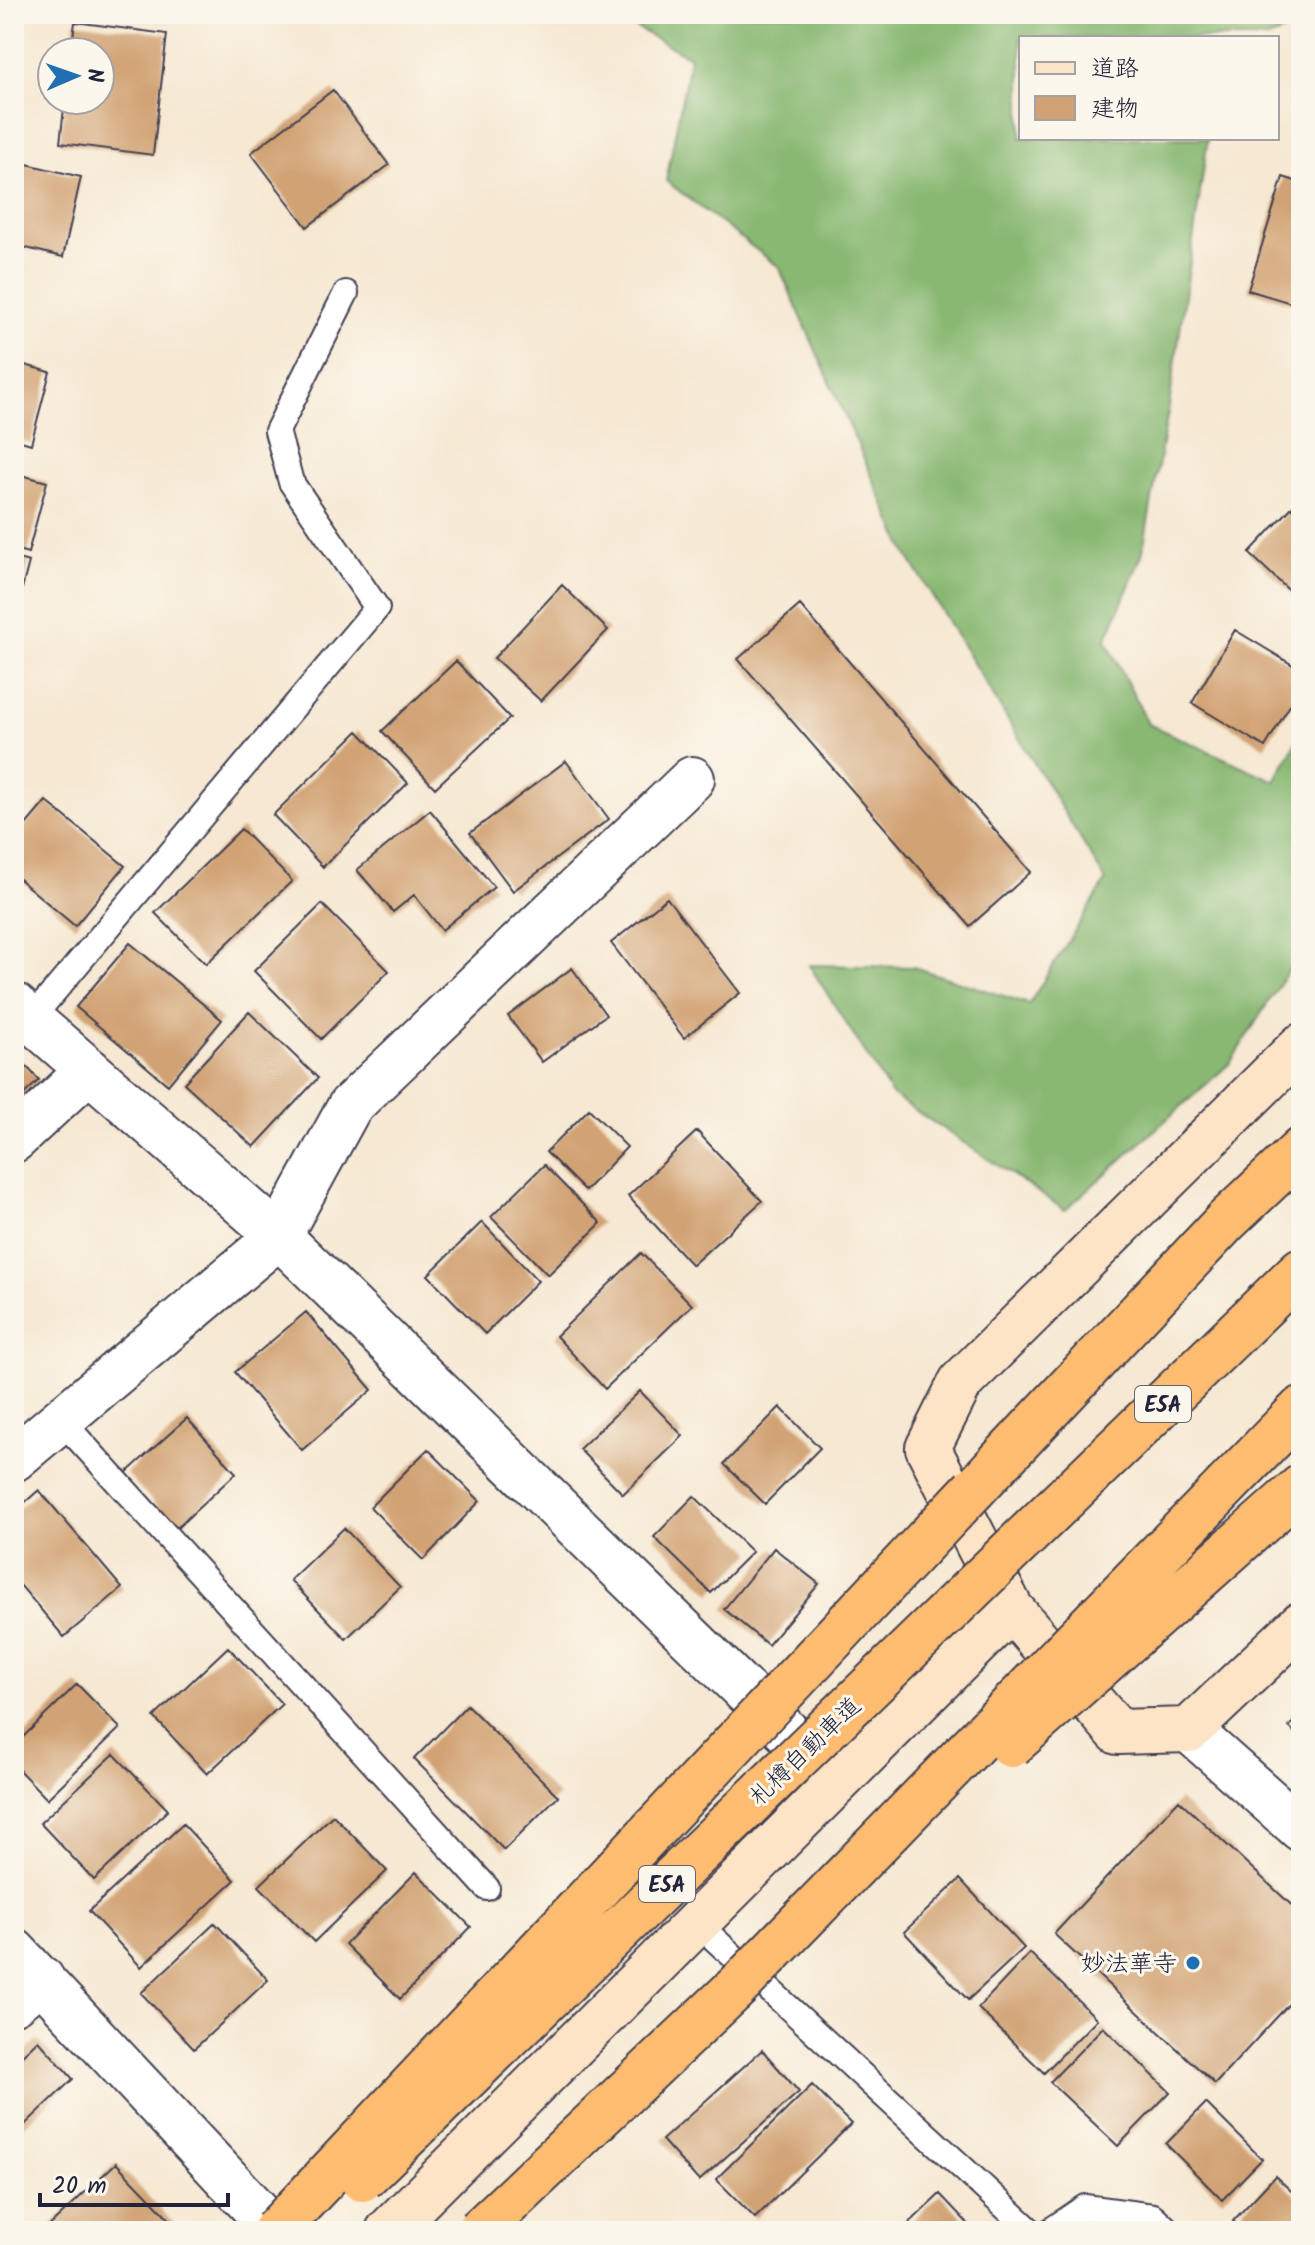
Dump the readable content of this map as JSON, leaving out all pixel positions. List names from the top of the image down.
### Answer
{
  "streets": {
    "highway": ["E5A", "札樽自動車道"]
  },
  "places": ["妙法華寺"],
  "legend": ["道路", "建物"],
  "scale_bar": "20 m",
  "north": "right"
}
